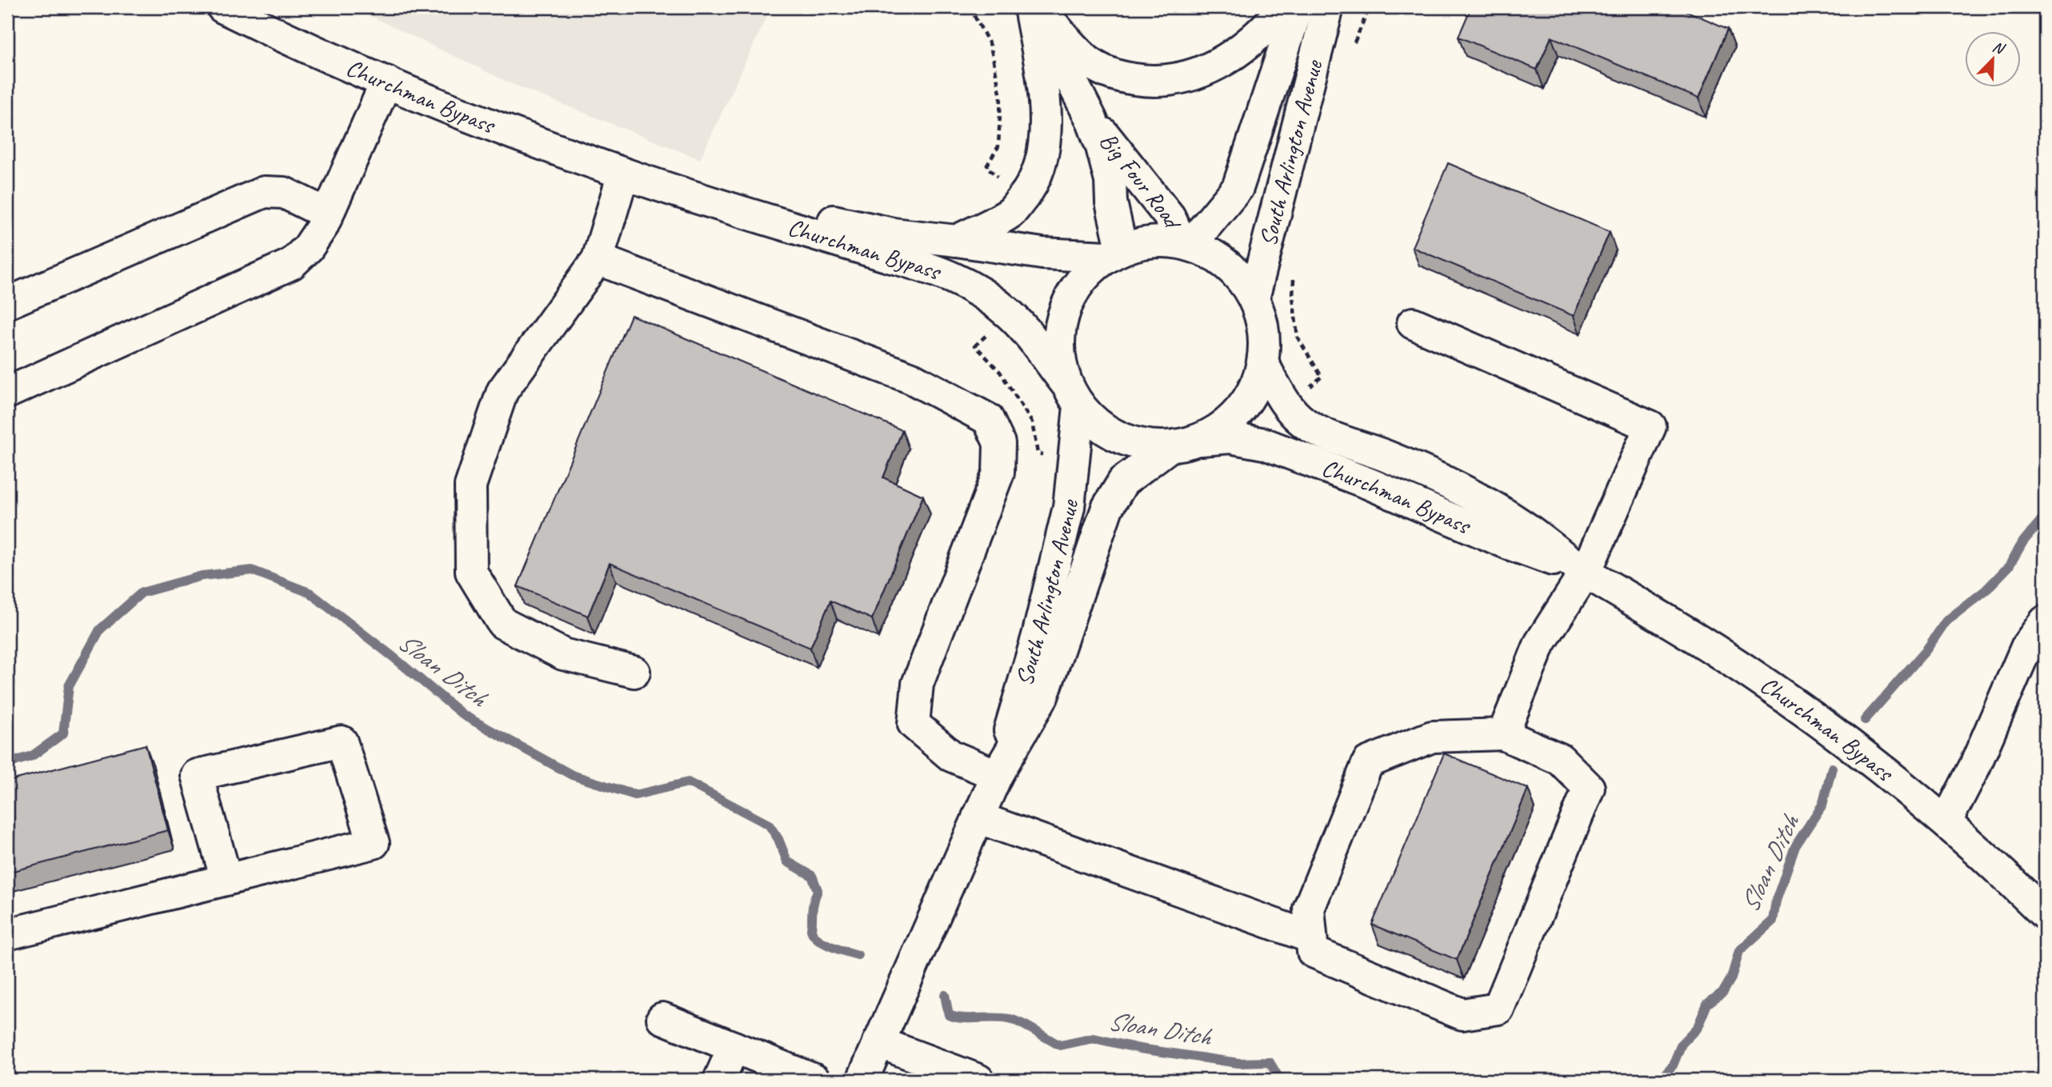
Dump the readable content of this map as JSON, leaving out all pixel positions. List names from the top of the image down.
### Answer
{
  "streets": {
    "street": ["Churchman Bypass", "South Arlington Avenue", "Big Four Road"]
  },
  "crossings": [
    ["Churchman Bypass", "South Arlington Avenue"],
    ["Churchman Bypass", "Big Four Road"],
    ["South Arlington Avenue", "Big Four Road"]
  ],
  "water": ["Sloan Ditch"],
  "north": "top right"
}
